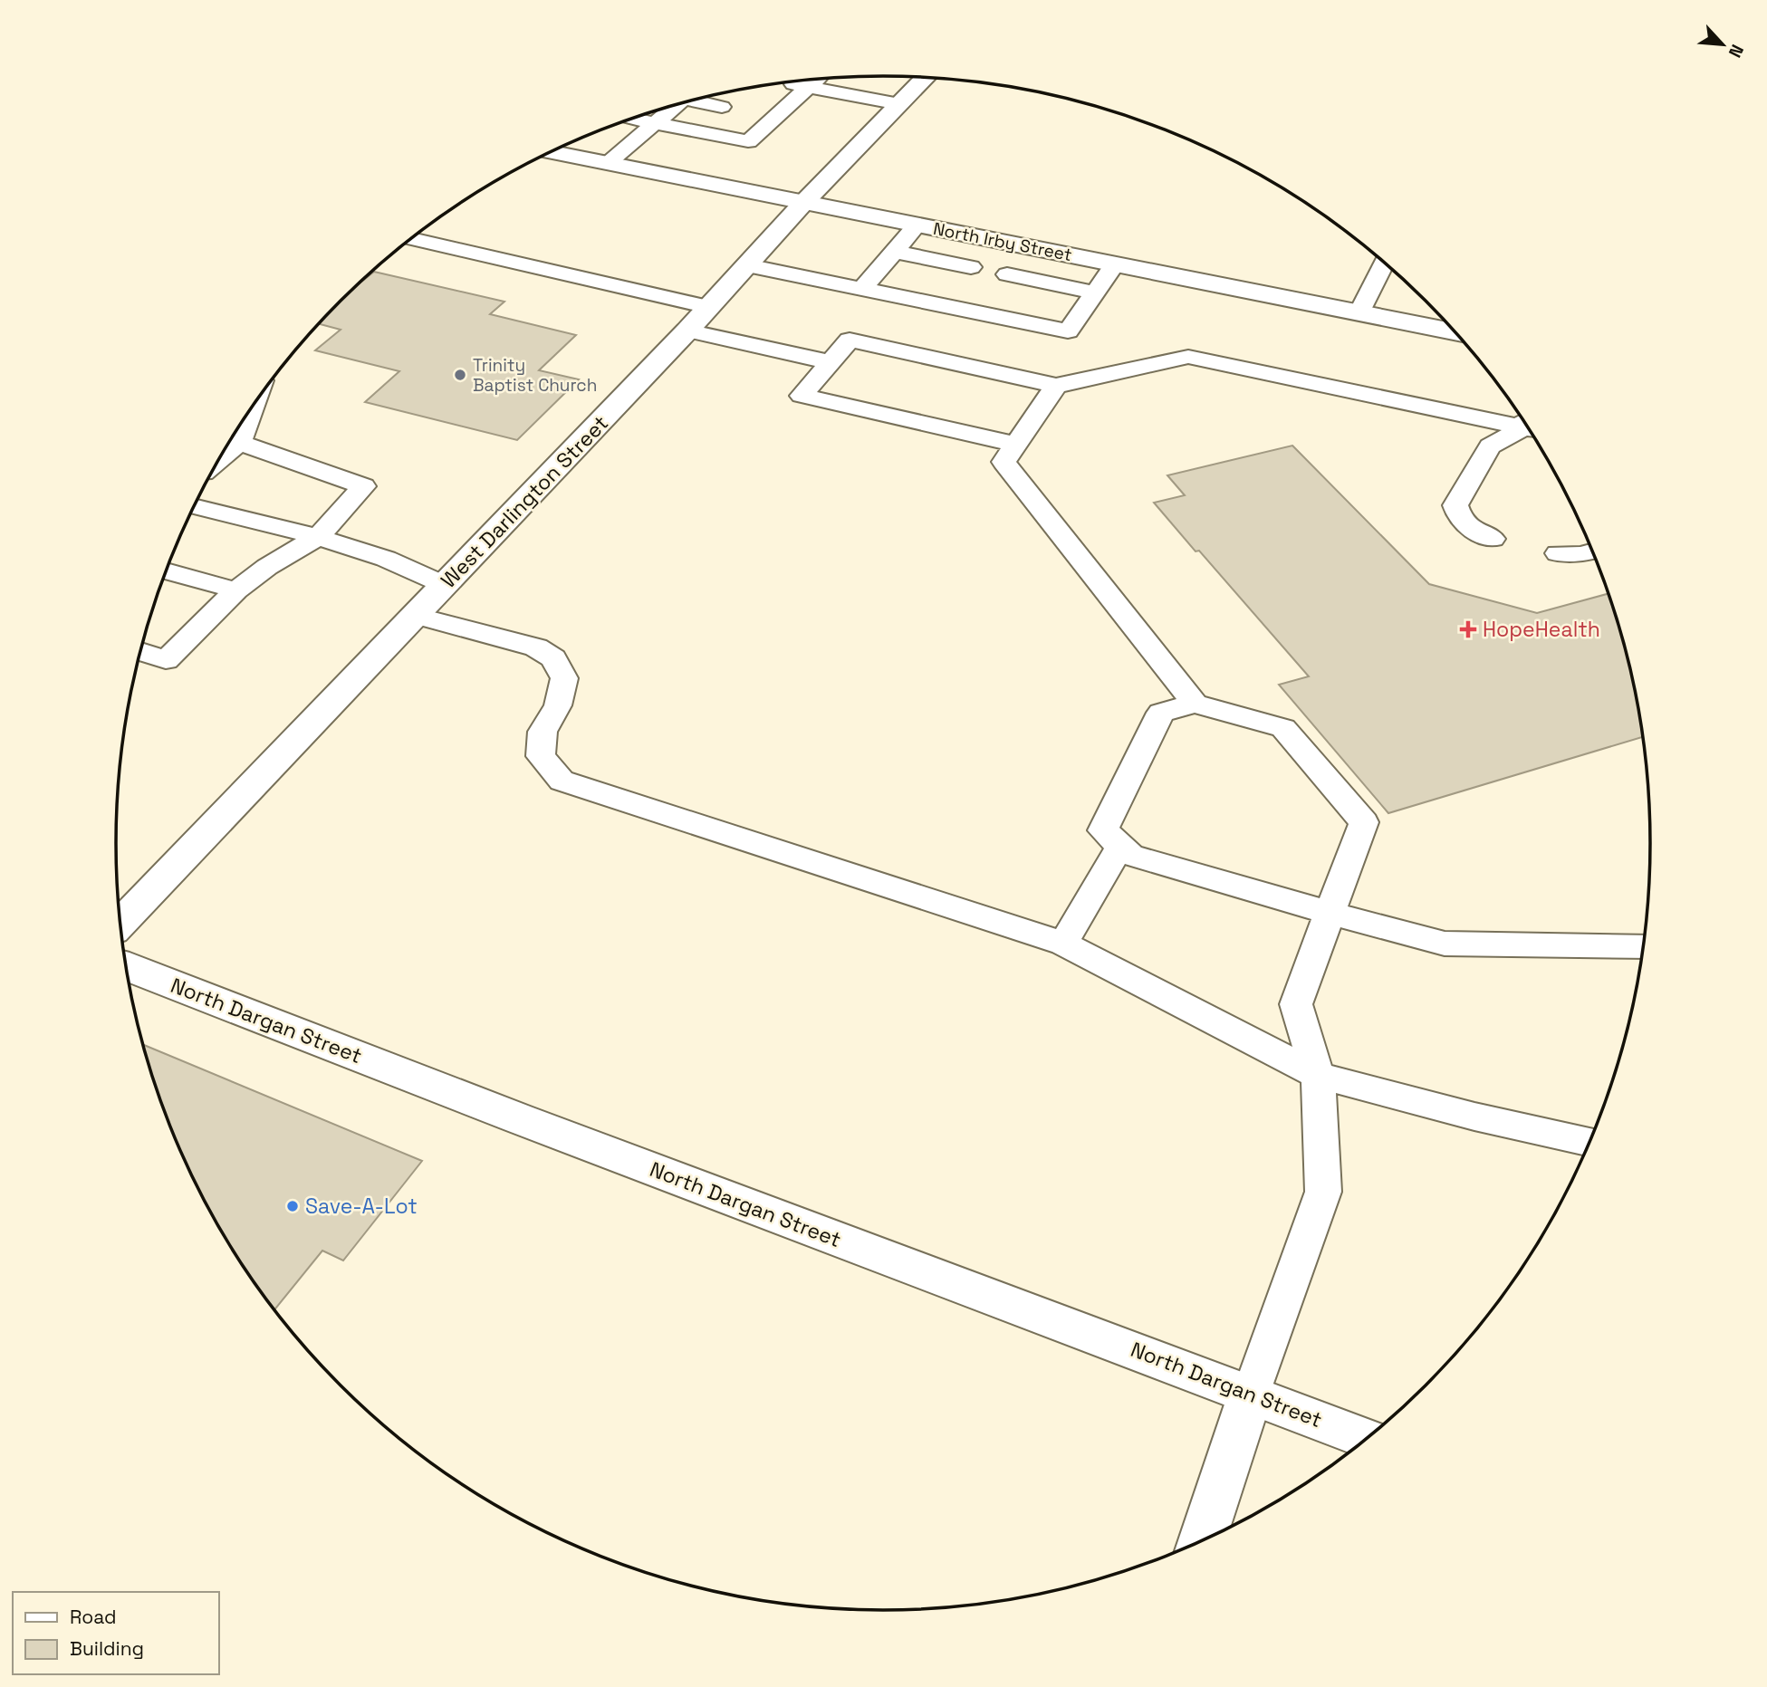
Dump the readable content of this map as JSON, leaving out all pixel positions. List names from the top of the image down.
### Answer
{
  "streets": {
    "main road": ["North Irby Street", "West Darlington Street", "North Dargan Street"]
  },
  "crossings": [
    ["North Irby Street", "West Darlington Street"]
  ],
  "places": {
    "other": ["Trinity Baptist Church", "Save-A-Lot"],
    "health": ["HopeHealth"]
  },
  "legend": ["Road", "Building"],
  "north": "bottom right"
}
